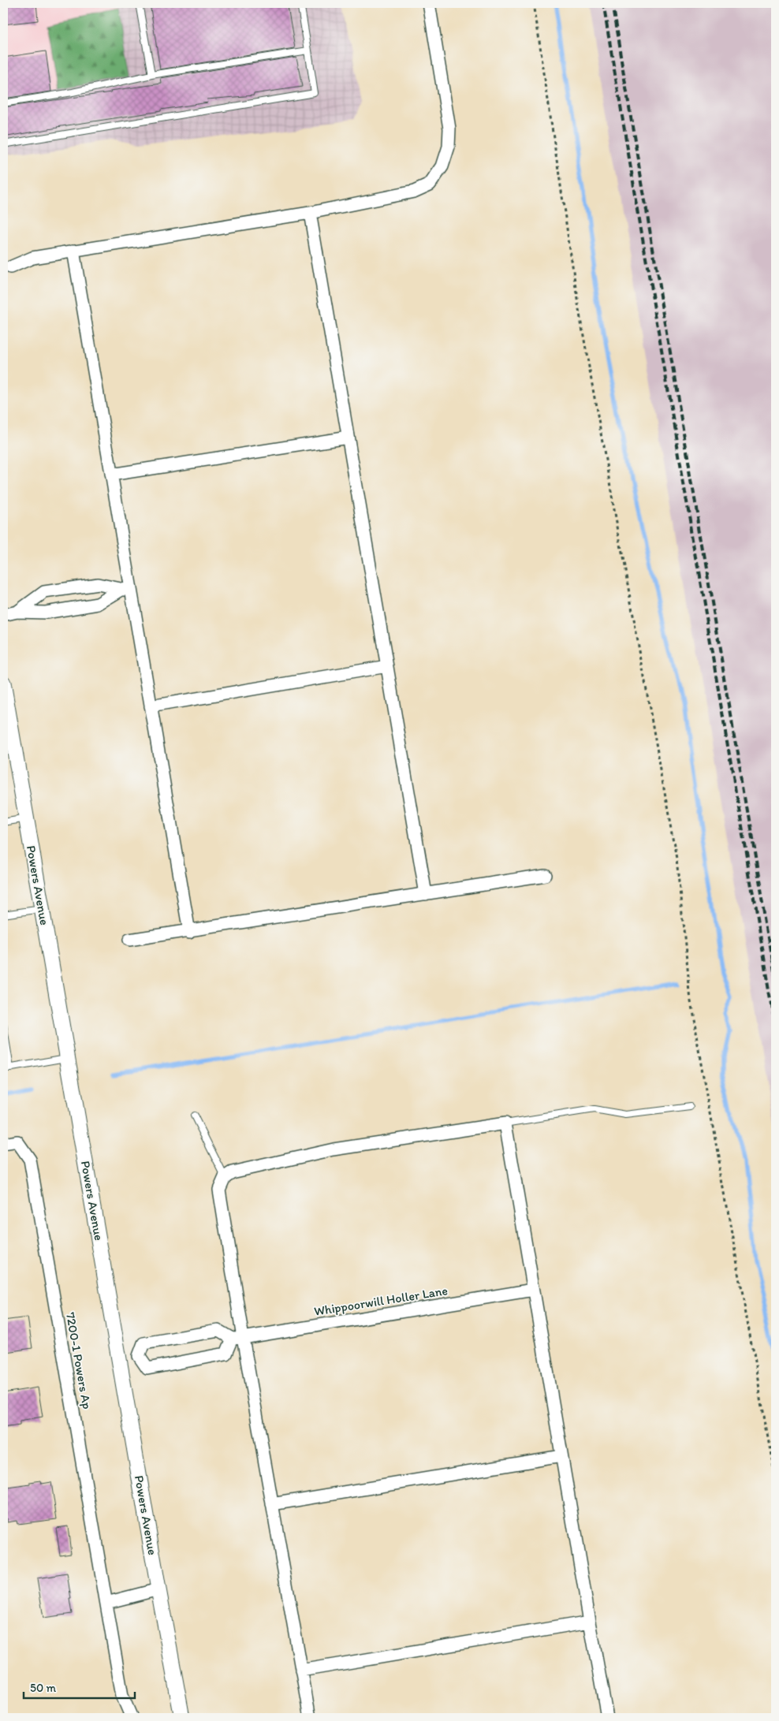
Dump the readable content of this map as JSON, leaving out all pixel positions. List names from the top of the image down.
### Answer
{
  "streets": {
    "street": ["Powers Avenue", "Whippoorwill Holler Lane", "7200-1 Powers Ap"]
  },
  "scale_bar": "50 m"
}
